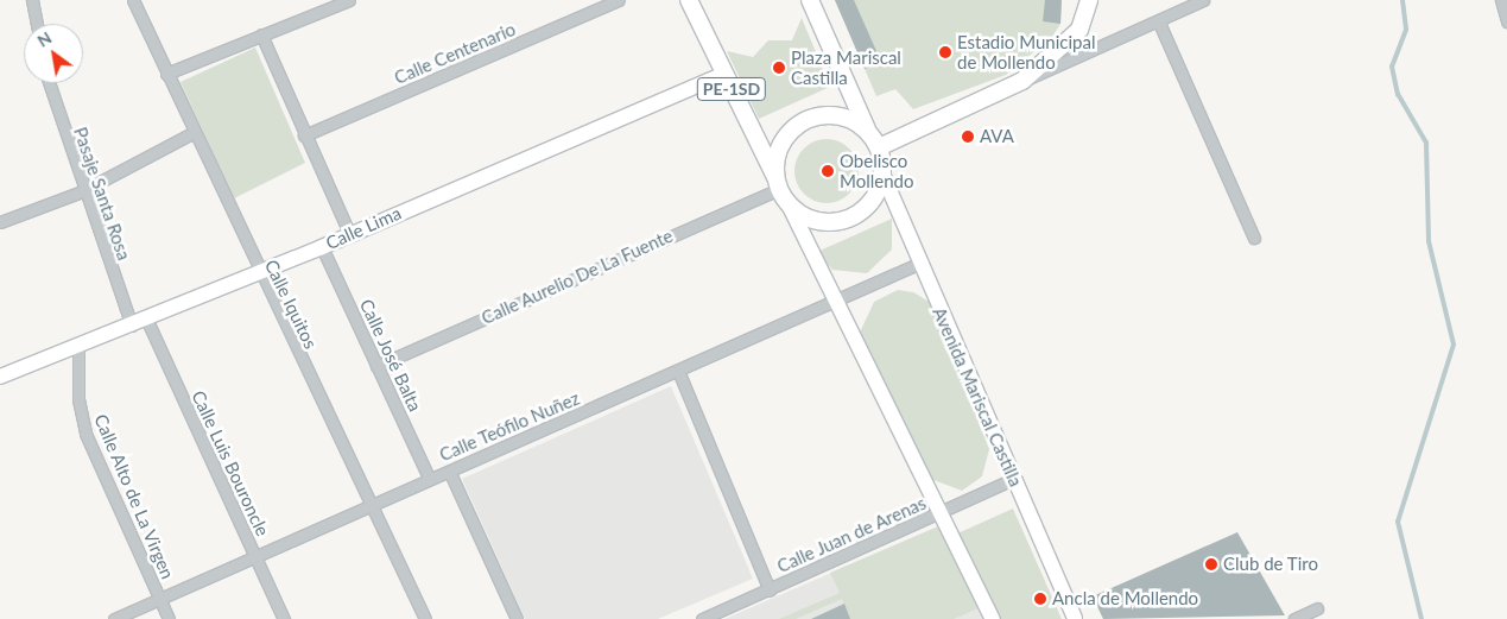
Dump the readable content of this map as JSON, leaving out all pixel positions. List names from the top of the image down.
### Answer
{
  "streets": {
    "main road": ["PE-1SD"],
    "street": [
      "Calle Centenario",
      "Pasaje Santa Rosa",
      "Calle Lima",
      "Calle Aurelio De La Fuente",
      "Calle Iquitos",
      "Calle José Balta",
      "Avenida Mariscal Castilla",
      "Calle Teófilo Nuñez",
      "Calle Luis Bouroncle",
      "Calle Alto de La Virgen",
      "Calle Juan de Arenas"
    ]
  },
  "crossings": [
    ["PE-1SD", "Calle Lima"],
    ["PE-1SD", "Calle Aurelio De La Fuente"],
    ["PE-1SD", "Avenida Mariscal Castilla"],
    ["Pasaje Santa Rosa", "Calle Lima"],
    ["Calle Lima", "Calle Iquitos"],
    ["Calle Lima", "Calle José Balta"],
    ["Calle Lima", "Calle Luis Bouroncle"],
    ["Calle Lima", "Calle Alto de La Virgen"],
    ["Calle Aurelio De La Fuente", "Calle José Balta"],
    ["Calle Aurelio De La Fuente", "Avenida Mariscal Castilla"],
    ["Calle Iquitos", "Calle Teófilo Nuñez"],
    ["Calle José Balta", "Calle Teófilo Nuñez"],
    ["Avenida Mariscal Castilla", "Calle Teófilo Nuñez"],
    ["Avenida Mariscal Castilla", "Calle Juan de Arenas"],
    ["Calle Teófilo Nuñez", "Calle Luis Bouroncle"],
    ["Calle Teófilo Nuñez", "Calle Alto de La Virgen"]
  ],
  "places": [
    "Estadio Municipal de Mollendo",
    "Plaza Mariscal Castilla",
    "AVA",
    "Obelisco Mollendo",
    "Club de Tiro",
    "Ancla de Mollendo"
  ],
  "north": "top left"
}
